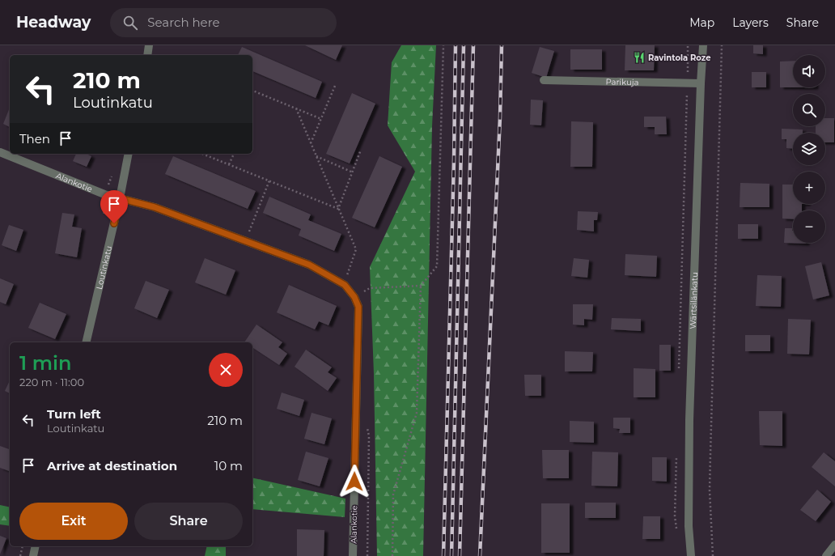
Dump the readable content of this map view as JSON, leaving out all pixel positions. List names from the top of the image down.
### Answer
{
  "streets": {
    "street": [
      "Parikuja",
      "Alankotie",
      "Loutinkatu",
      "Wärtsilänkatu"
    ]
  },
  "crossings": [
    ["Parikuja", "Wärtsilänkatu"],
    ["Alankotie", "Loutinkatu"]
  ],
  "places": {
    "restaurant": ["Ravintola Roze"]
  },
  "page": {
    "header": "Headway",
    "search": "Search here",
    "nav": ["Map", "Layers", "Share"],
    "map_buttons": ["+", "−"],
    "turn": ["210 m", "Loutinkatu"],
    "then": "Then",
    "heading": ["1 min", "220 m · 11:00"],
    "list": [
      {
        "name": "Turn left",
        "note": "Loutinkatu",
        "value": "210 m"
      },
      {
        "name": "Arrive at destination",
        "value": "10 m"
      }
    ],
    "buttons": ["Exit", "Share"]
  }
}
